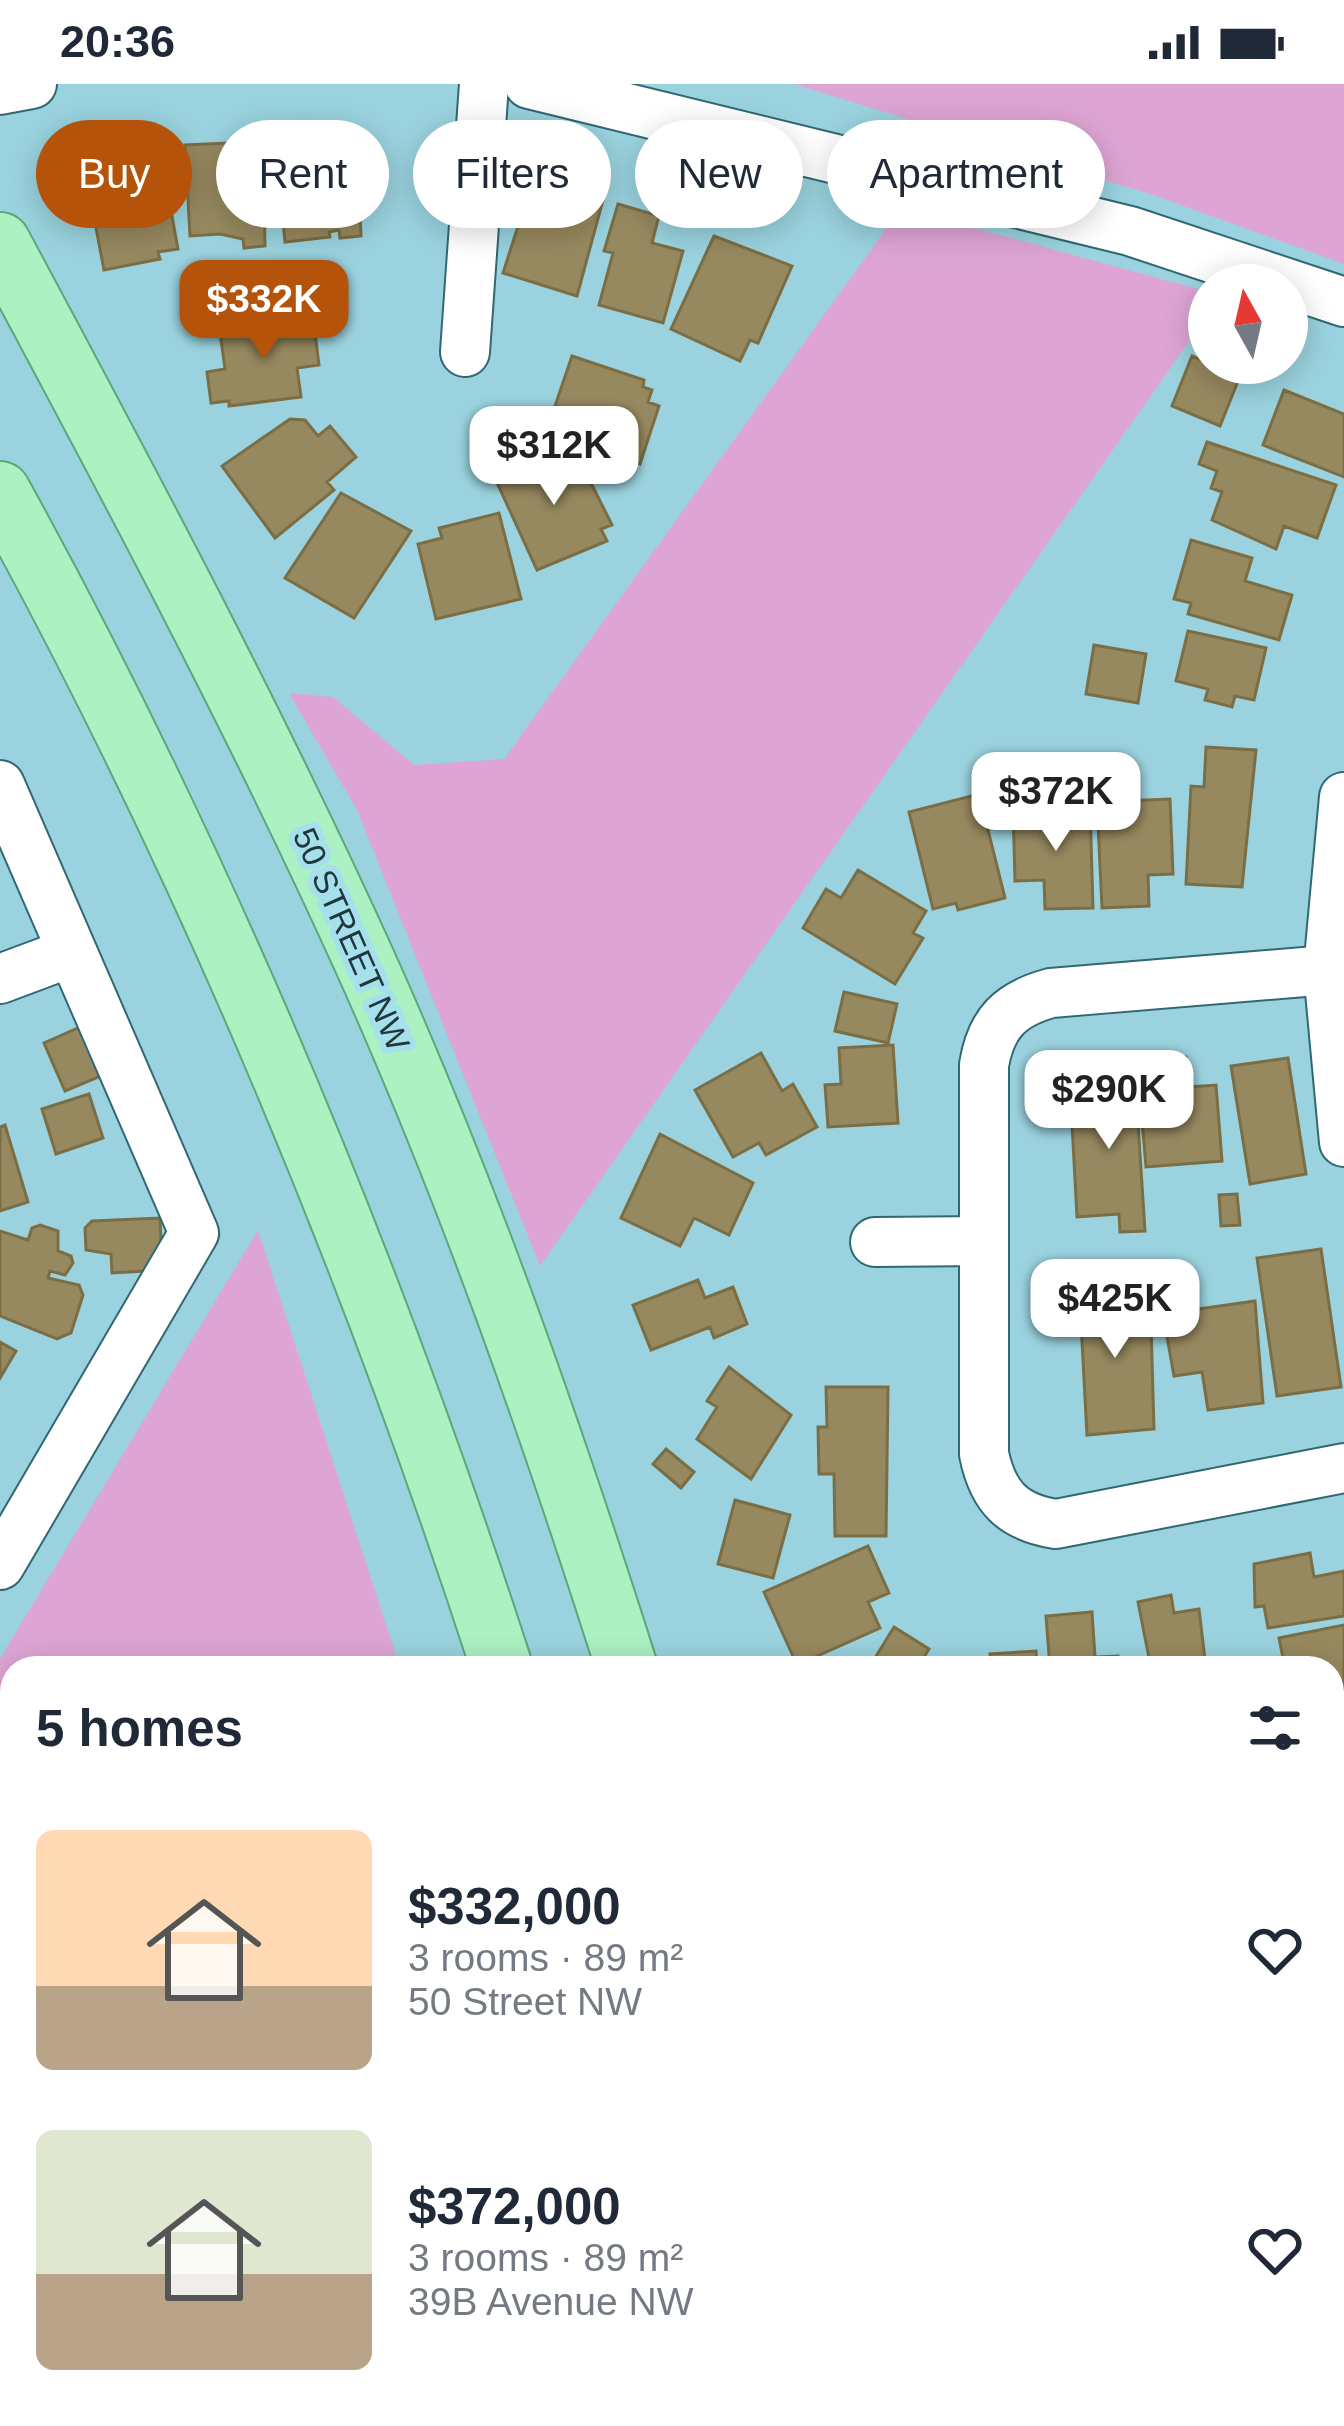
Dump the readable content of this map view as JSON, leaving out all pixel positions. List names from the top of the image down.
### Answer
{
  "streets": {
    "main road": ["50 STREET NW"]
  },
  "north": "top",
  "page": {
    "status": "20:36",
    "chip": [
      "Buy",
      "Rent",
      "Filters",
      "New",
      "Apartment"
    ],
    "price": [
      "$332K",
      "$312K",
      "$372K",
      "$290K",
      "$425K"
    ],
    "heading": "5 homes",
    "list": [
      {
        "name": "$332,000",
        "note": "3 rooms · 89 m² · 50 Street NW"
      },
      {
        "name": "$372,000",
        "note": "3 rooms · 89 m² · 39B Avenue NW"
      }
    ]
  }
}
